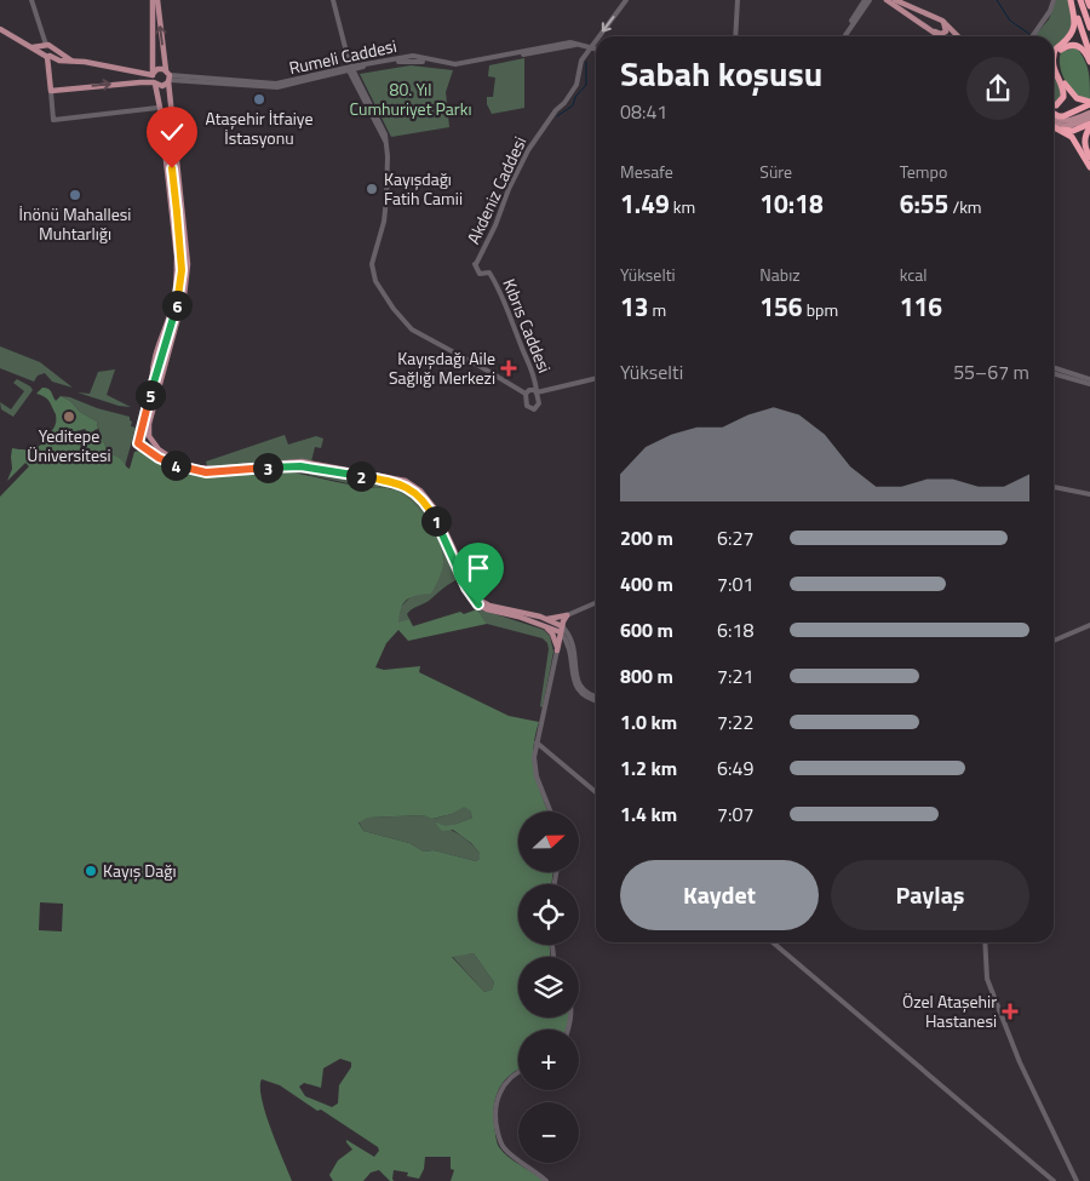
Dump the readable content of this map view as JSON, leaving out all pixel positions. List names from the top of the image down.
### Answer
{
  "streets": {
    "street": ["Rumeli Caddesi", "Akdeniz Caddesi", "Kıbrıs Caddesi"]
  },
  "crossings": [
    ["Rumeli Caddesi", "Akdeniz Caddesi"],
    ["Akdeniz Caddesi", "Kıbrıs Caddesi"]
  ],
  "parks": ["80. Yıl Cumhuriyet Parkı"],
  "places": {
    "other": [
      "Ataşehir İtfaiye İstasyonu",
      "Kayışdağı Fatih Camii",
      "İnönü Mahallesi Muhtarlığı",
      "Yeditepe Üniversitesi",
      "Kayış Dağı"
    ],
    "health": ["Kayışdağı Aile Sağlığı Merkezi", "Özel Ataşehir Hastanesi"]
  },
  "north": "right",
  "page": {
    "heading": ["Sabah koşusu", "08:41"],
    "stats": [
      ["Mesafe", "1.49 km"],
      ["Süre", "10:18"],
      ["Tempo", "6:55 /km"],
      ["Yükselti", "13 m"],
      ["Nabız", "156 bpm"],
      ["kcal", "116"]
    ],
    "pins": [
      "6",
      "5",
      "4",
      "3",
      "2",
      "1"
    ],
    "chart": ["Yükselti", "55–67 m"],
    "list": [
      {
        "name": "200 m",
        "note": "6:27"
      },
      {
        "name": "400 m",
        "note": "7:01"
      },
      {
        "name": "600 m",
        "note": "6:18"
      },
      {
        "name": "800 m",
        "note": "7:21"
      },
      {
        "name": "1.0 km",
        "note": "7:22"
      },
      {
        "name": "1.2 km",
        "note": "6:49"
      },
      {
        "name": "1.4 km",
        "note": "7:07"
      }
    ],
    "map_buttons": ["+", "−"],
    "buttons": ["Kaydet", "Paylaş"]
  }
}
